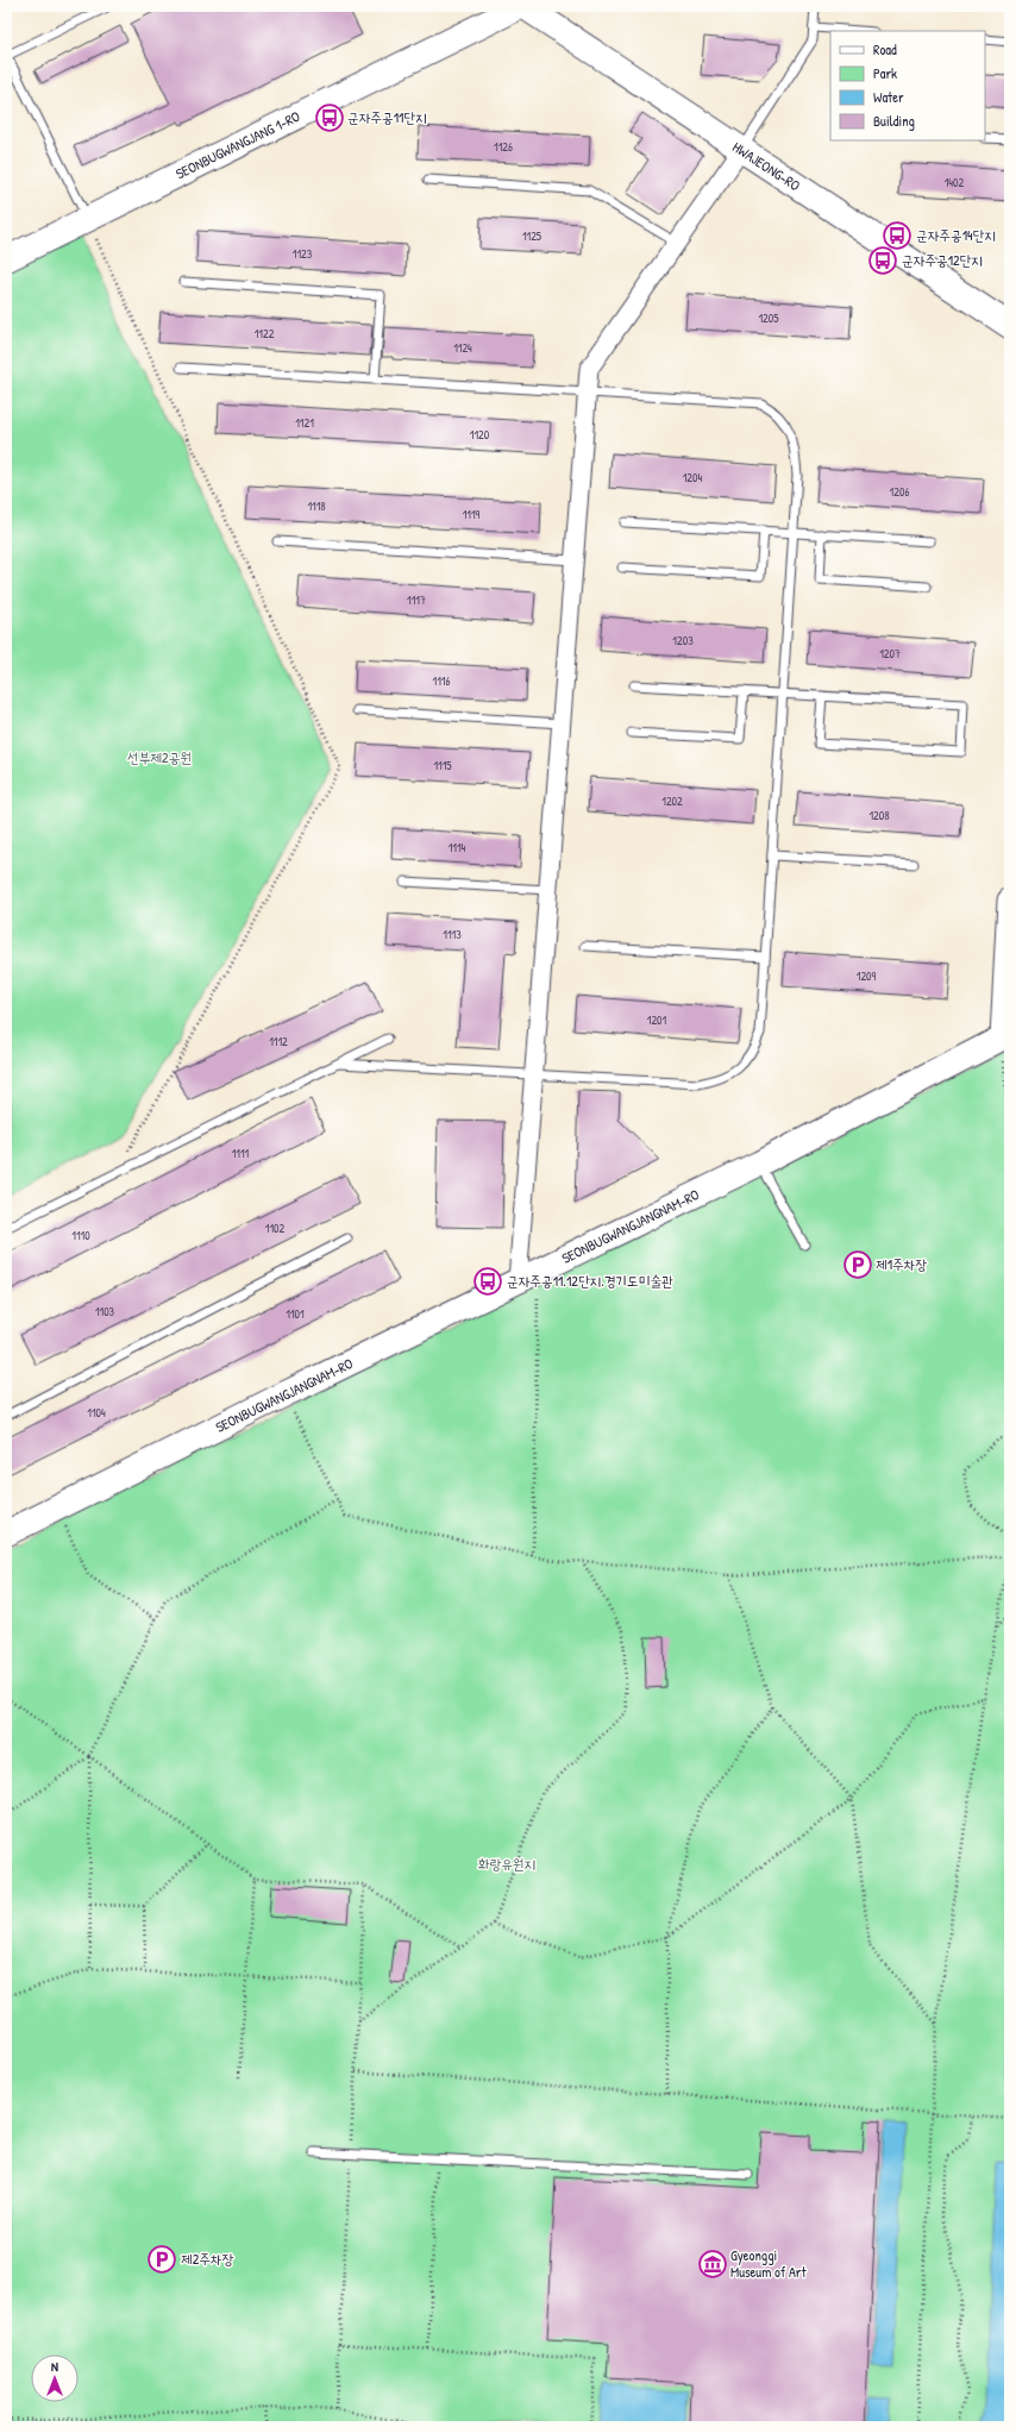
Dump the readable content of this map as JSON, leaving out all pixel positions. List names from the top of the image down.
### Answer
{
  "streets": {
    "street": ["SEONBUGWANGJANG 1-RO", "HWAJEONG-RO", "SEONBUGWANGJANGNAM-RO"]
  },
  "crossings": [
    ["SEONBUGWANGJANG 1-RO", "HWAJEONG-RO"]
  ],
  "parks": ["선부제2공원", "화랑유원지"],
  "places": {
    "bus stop": [
      "군자주공11단지",
      "군자주공14단지",
      "군자주공12단지",
      "군자주공11.12단지.경기도미술관"
    ],
    "parking": ["제1주차장", "제2주차장"],
    "museum": ["Gyeonggi Museum of Art"]
  },
  "house_numbers": [
    "1126",
    "1402",
    "1125",
    "1123",
    "1205",
    "1122",
    "1124",
    "1121",
    "1120",
    "1204",
    "1206",
    "1118",
    "1119",
    "1117",
    "1203",
    "1207",
    "1116",
    "1115",
    "1202",
    "1208",
    "1114",
    "1113",
    "1209",
    "1201",
    "1112",
    "1111",
    "1102",
    "1110",
    "1103",
    "1101",
    "1104"
  ],
  "legend": [
    "Road",
    "Park",
    "Water",
    "Building"
  ],
  "north": "top"
}
